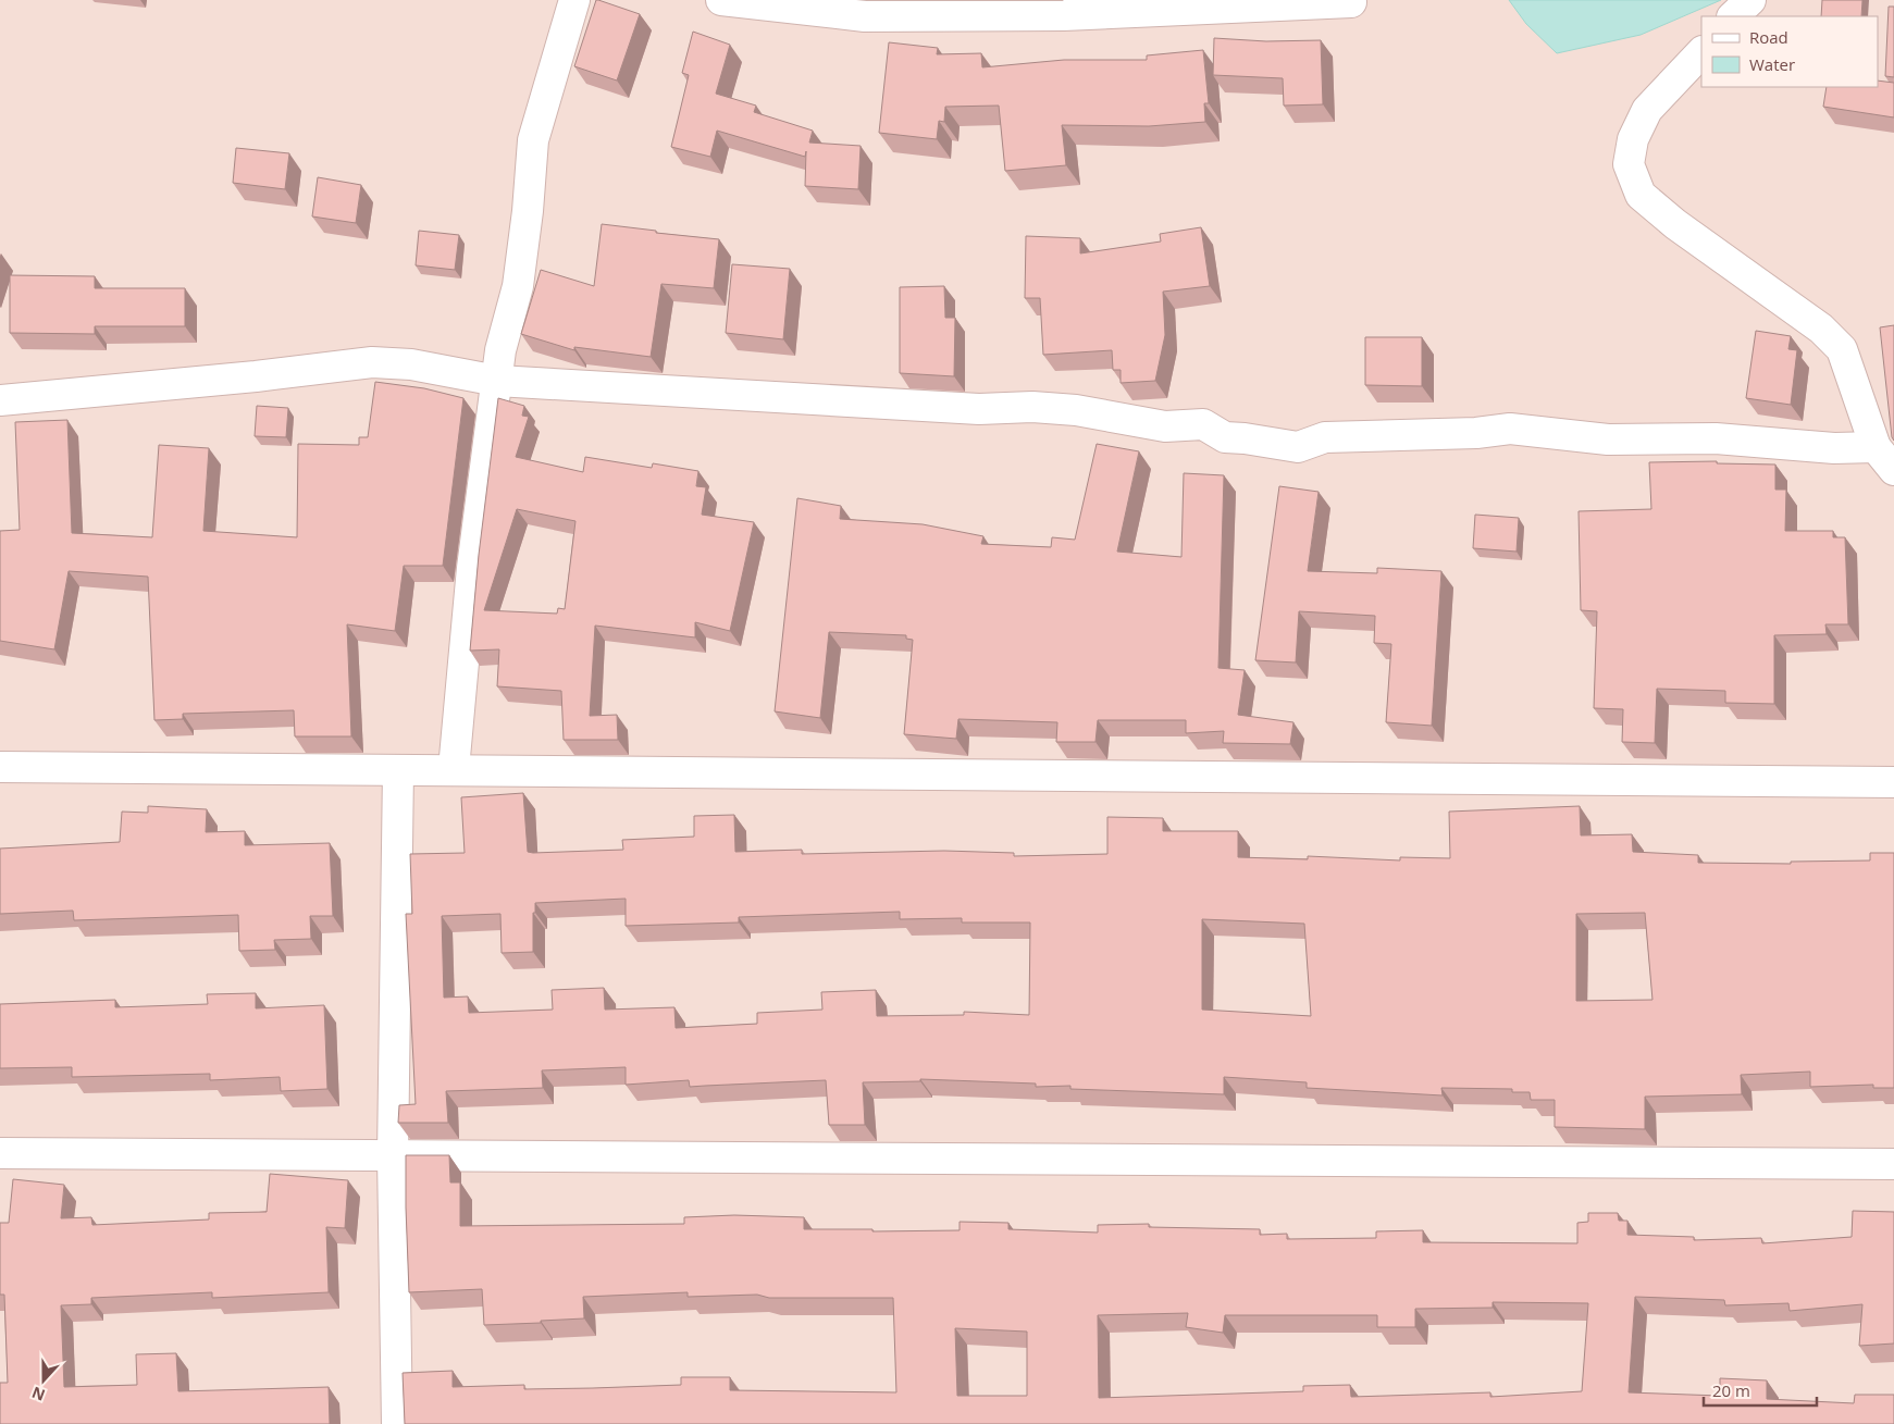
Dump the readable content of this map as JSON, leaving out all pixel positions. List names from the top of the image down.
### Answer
{
  "legend": ["Road", "Water"],
  "scale_bar": "20 m",
  "north": "bottom"
}
